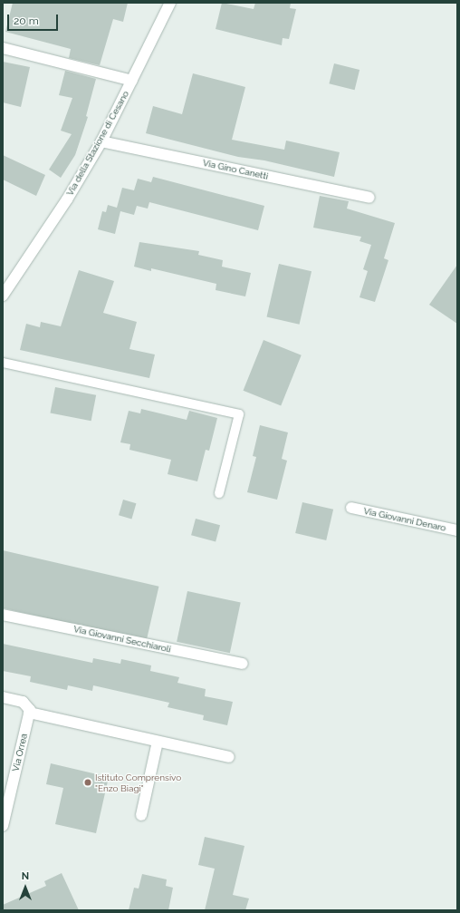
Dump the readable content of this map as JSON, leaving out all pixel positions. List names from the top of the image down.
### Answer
{
  "streets": {
    "street": [
      "Via della Stazione di Cesano",
      "Via Gino Canetti",
      "Via Giovanni Denaro",
      "Via Giovanni Secchiaroli",
      "Via Orrea"
    ]
  },
  "crossings": [
    ["Via della Stazione di Cesano", "Via Gino Canetti"]
  ],
  "places": ["Istituto Comprensivo \"Enzo Biagi\""],
  "scale_bar": "20 m",
  "north": "top"
}
